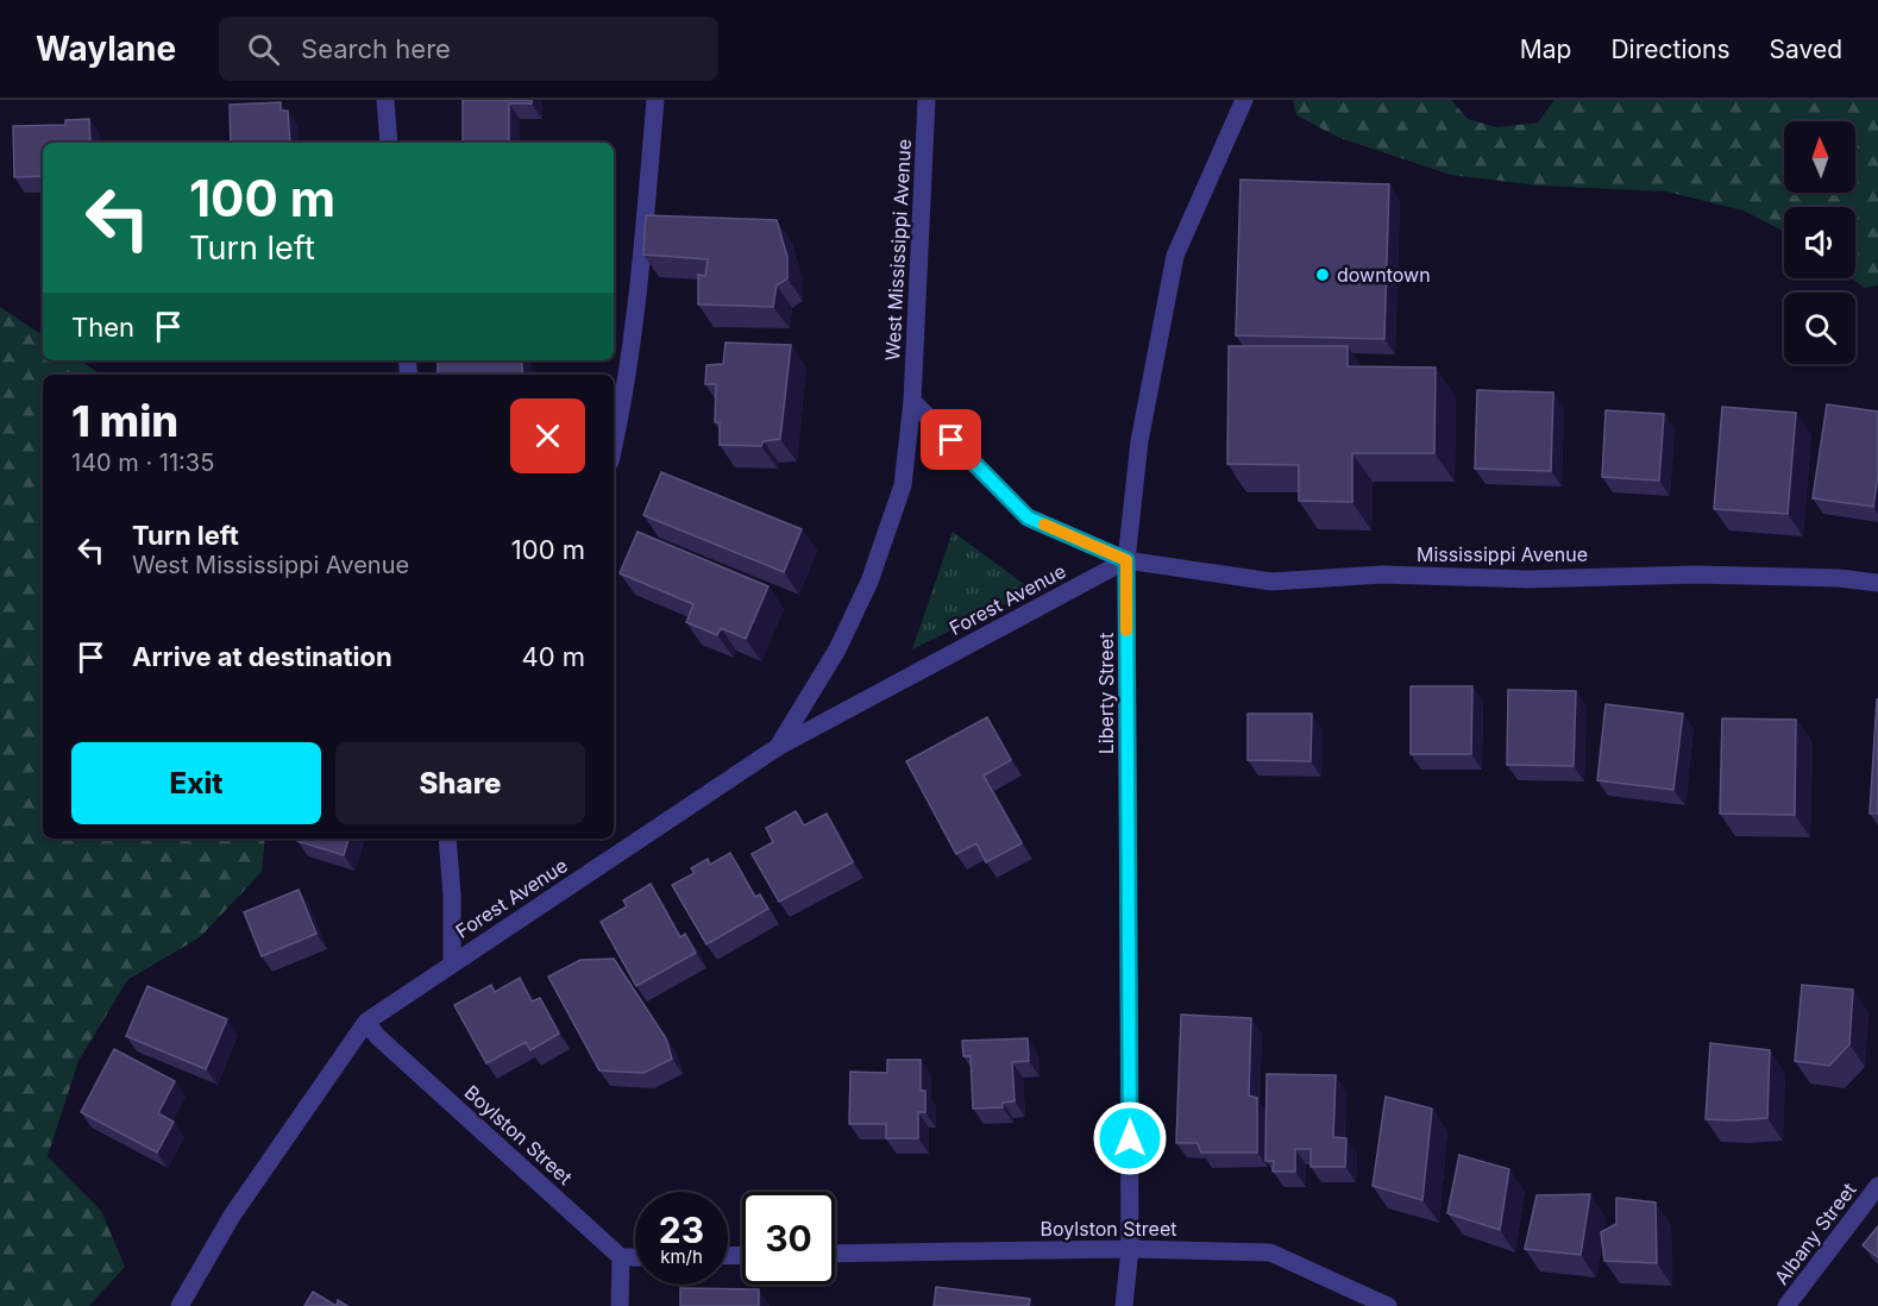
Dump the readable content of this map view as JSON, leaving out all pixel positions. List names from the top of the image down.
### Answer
{
  "streets": {
    "street": [
      "West Mississippi Avenue",
      "Mississippi Avenue",
      "Forest Avenue",
      "Liberty Street",
      "Boylston Street",
      "Albany Street"
    ]
  },
  "crossings": [
    ["West Mississippi Avenue", "Forest Avenue"],
    ["Mississippi Avenue", "Forest Avenue"],
    ["Mississippi Avenue", "Liberty Street"],
    ["Forest Avenue", "Liberty Street"],
    ["Forest Avenue", "Boylston Street"],
    ["Liberty Street", "Boylston Street"]
  ],
  "places": ["downtown"],
  "north": "top",
  "page": {
    "header": "Waylane",
    "search": "Search here",
    "nav": ["Map", "Directions", "Saved"],
    "turn": ["100 m", "Turn left"],
    "then": "Then",
    "heading": ["1 min", "140 m · 11:35"],
    "list": [
      {
        "name": "Turn left",
        "note": "West Mississippi Avenue",
        "value": "100 m"
      },
      {
        "name": "Arrive at destination",
        "value": "40 m"
      }
    ],
    "buttons": ["Exit", "Share"],
    "speed": "23 km/h",
    "limit": "30"
  }
}
